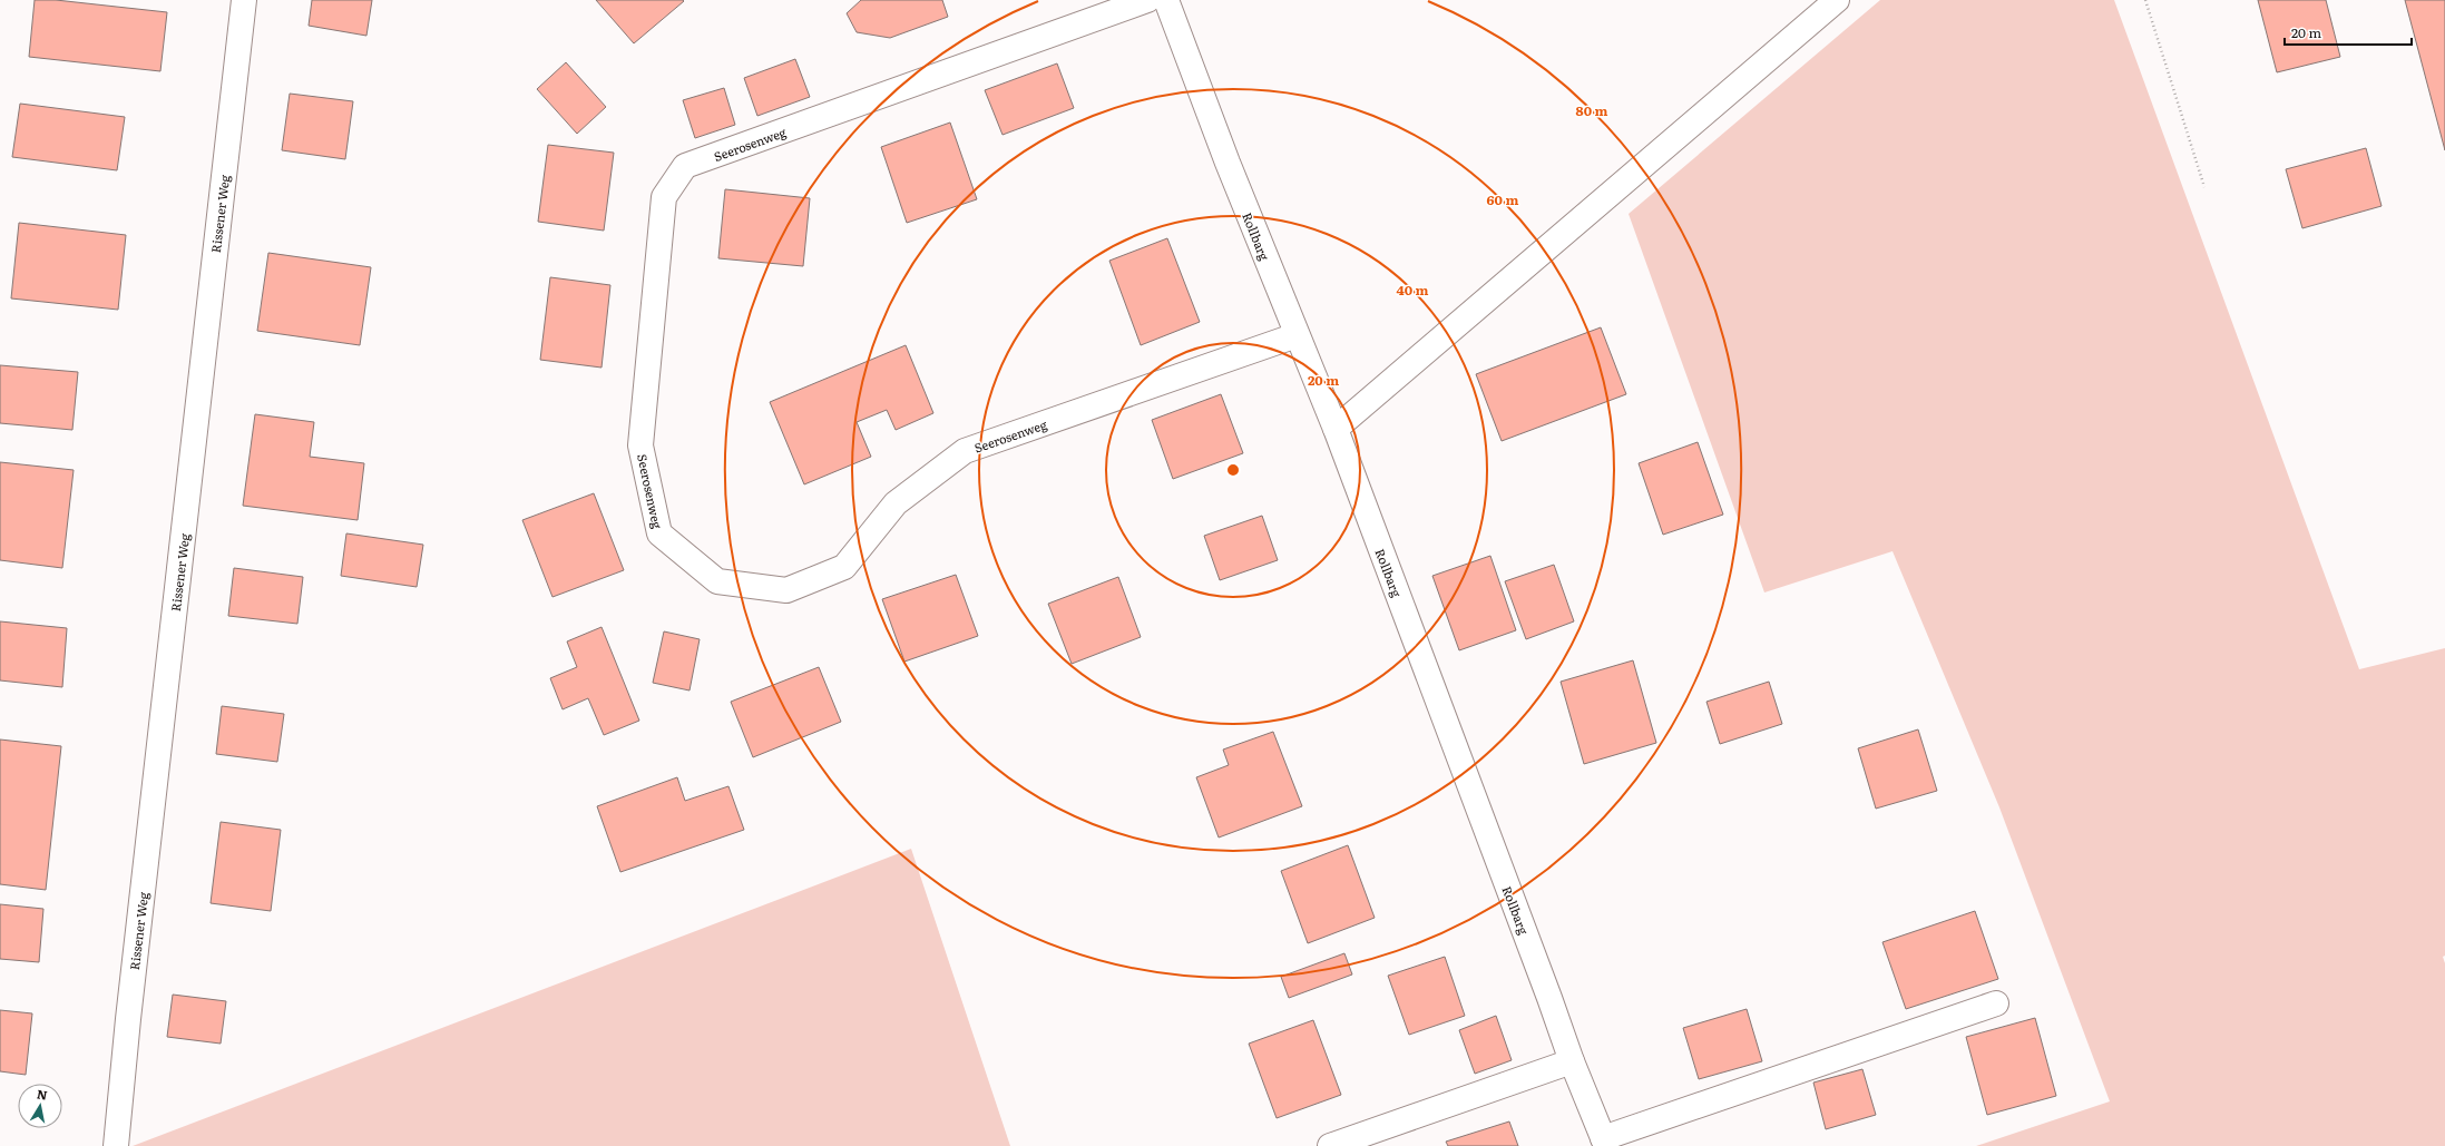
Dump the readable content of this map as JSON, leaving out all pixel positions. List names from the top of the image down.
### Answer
{
  "streets": {
    "street": ["Seerosenweg", "Rissener Weg", "Rollbarg"]
  },
  "crossings": [
    ["Seerosenweg", "Rollbarg"]
  ],
  "scale_bar": "20 m",
  "north": "top",
  "rings": [
    "80 m",
    "60 m",
    "40 m",
    "20 m"
  ]
}
